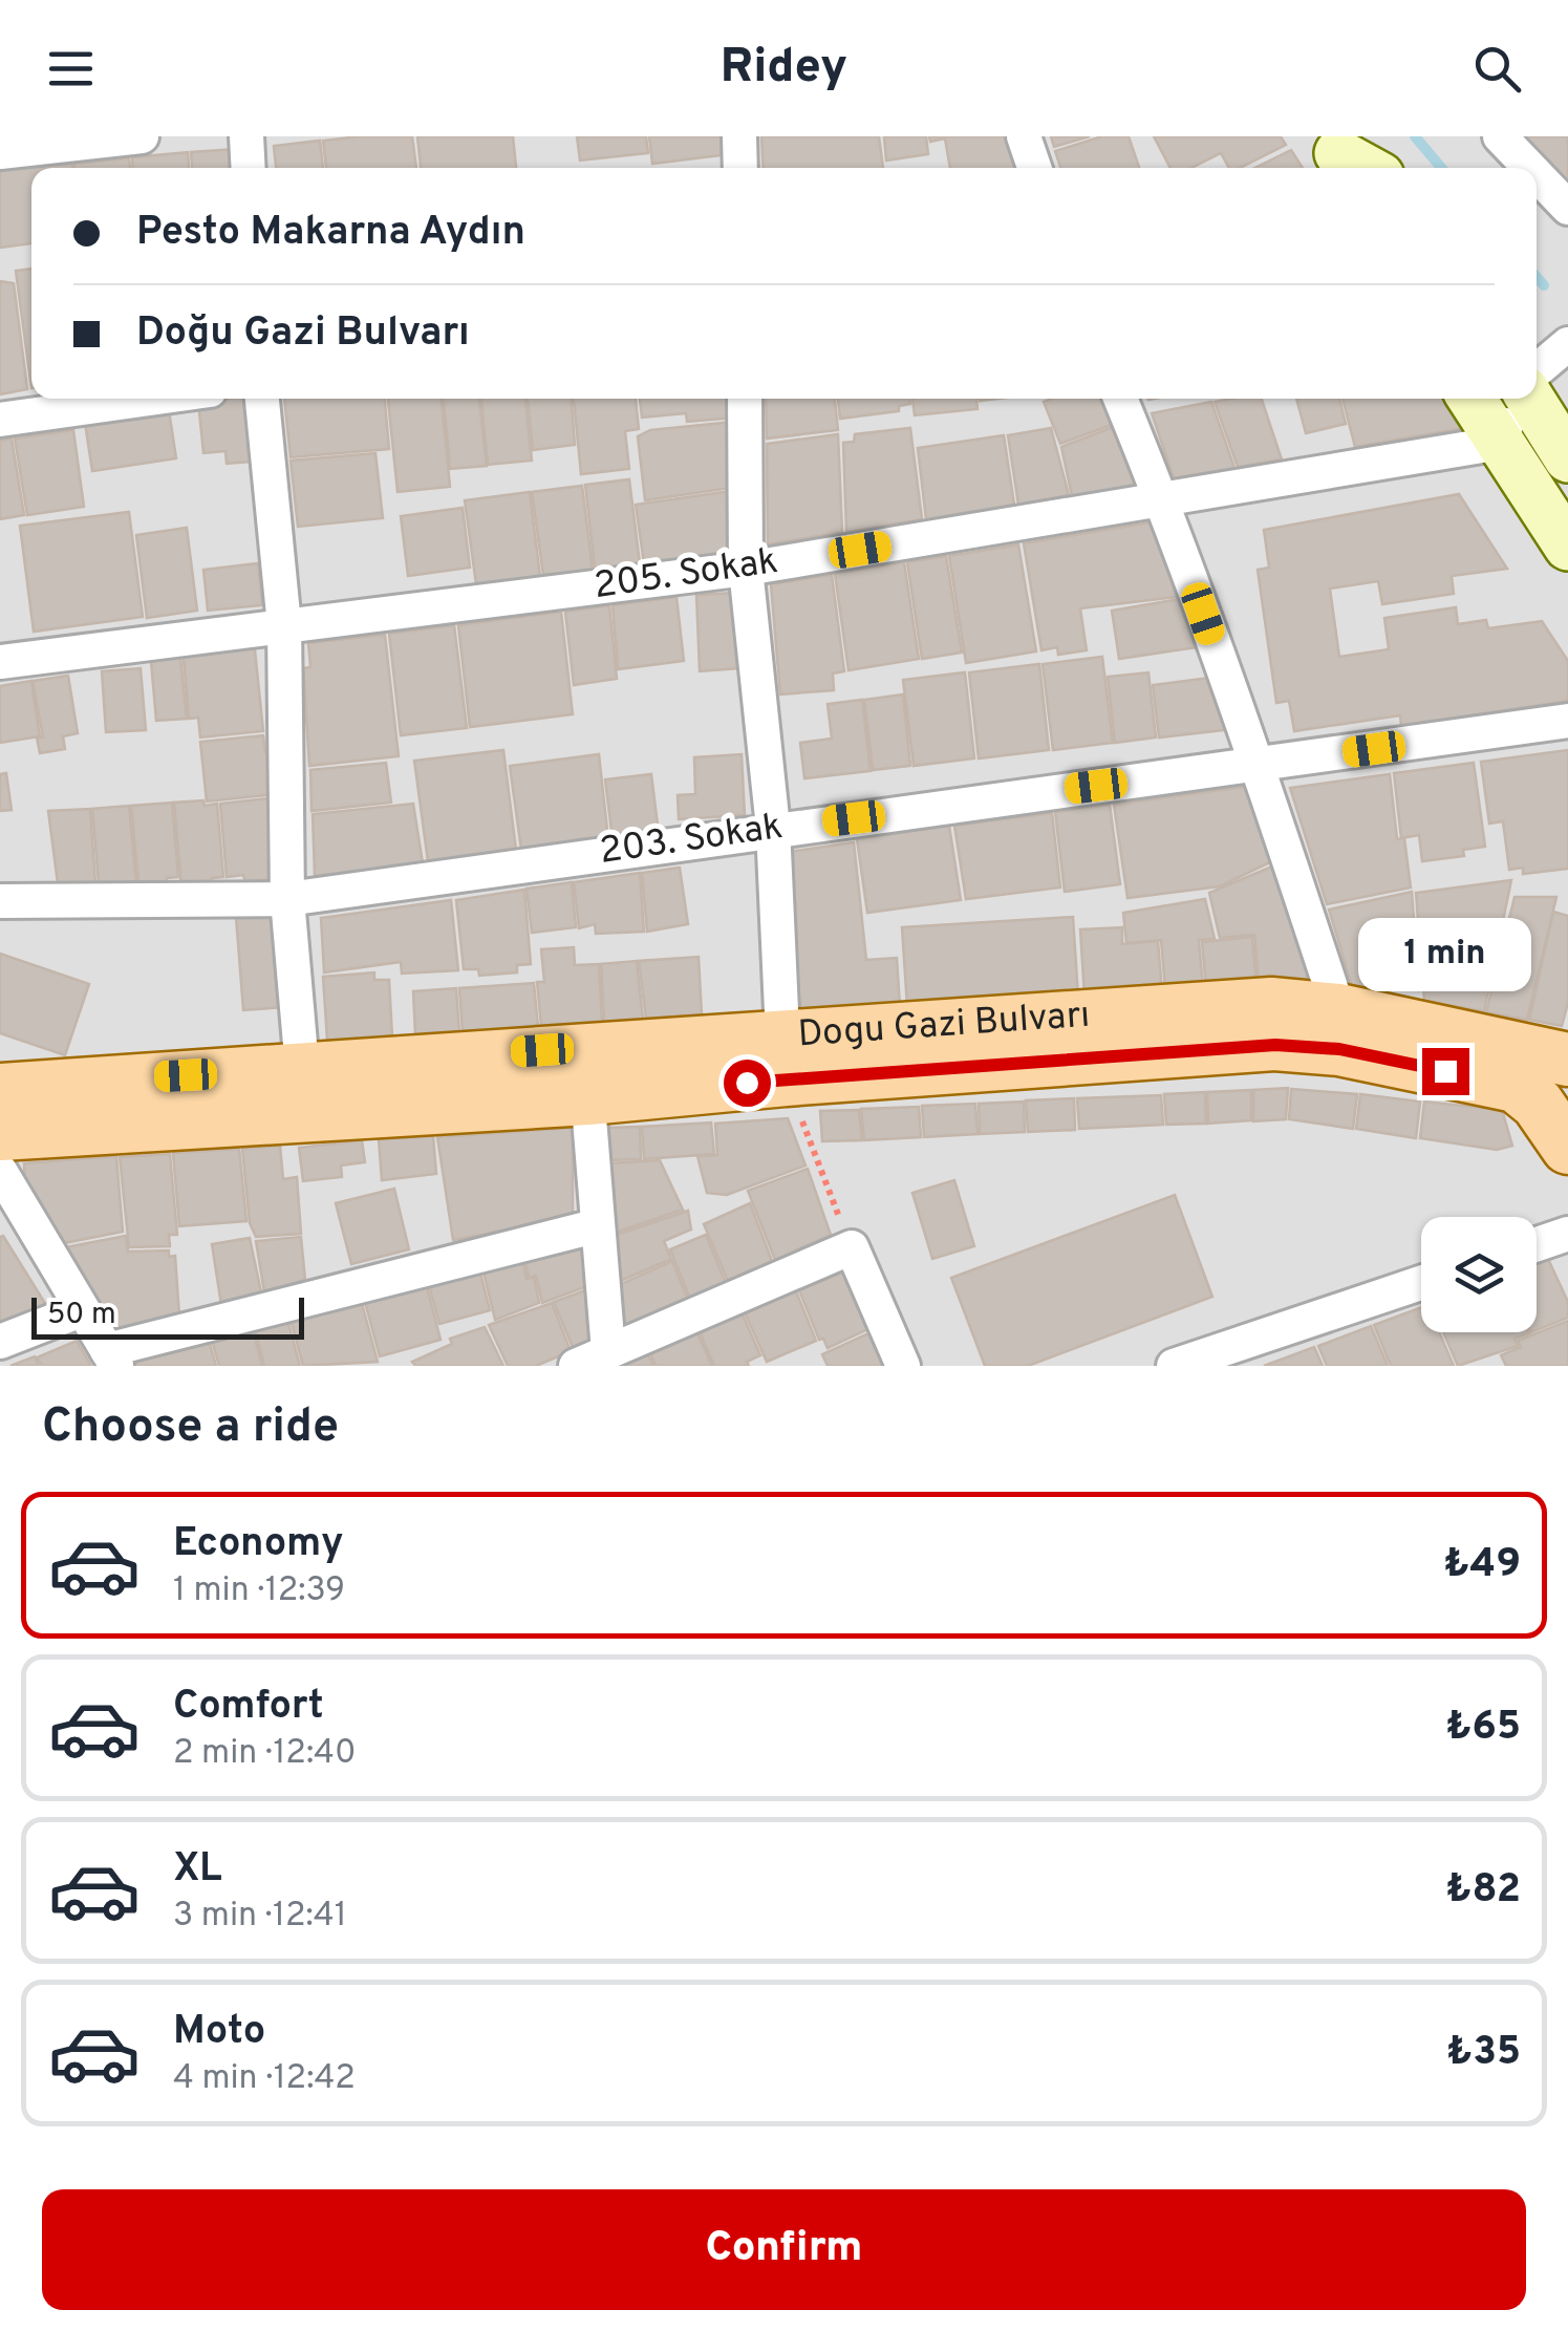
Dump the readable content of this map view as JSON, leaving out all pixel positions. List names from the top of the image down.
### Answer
{
  "streets": {
    "main road": ["Dogu Gazi Bulvarı"],
    "street": ["205. Sokak", "203. Sokak"]
  },
  "scale_bar": "50 m",
  "page": {
    "header": "Ridey",
    "banner": ["Pesto Makarna Aydın", "Doğu Gazi Bulvarı"],
    "bubble": "1 min",
    "scale": "50 m",
    "heading": "Choose a ride",
    "list": [
      {
        "name": "Economy",
        "note": "1 min · 12:39",
        "value": "₺49"
      },
      {
        "name": "Comfort",
        "note": "2 min · 12:40",
        "value": "₺65"
      },
      {
        "name": "XL",
        "note": "3 min · 12:41",
        "value": "₺82"
      },
      {
        "name": "Moto",
        "note": "4 min · 12:42",
        "value": "₺35"
      }
    ],
    "buttons": "Confirm"
  }
}
